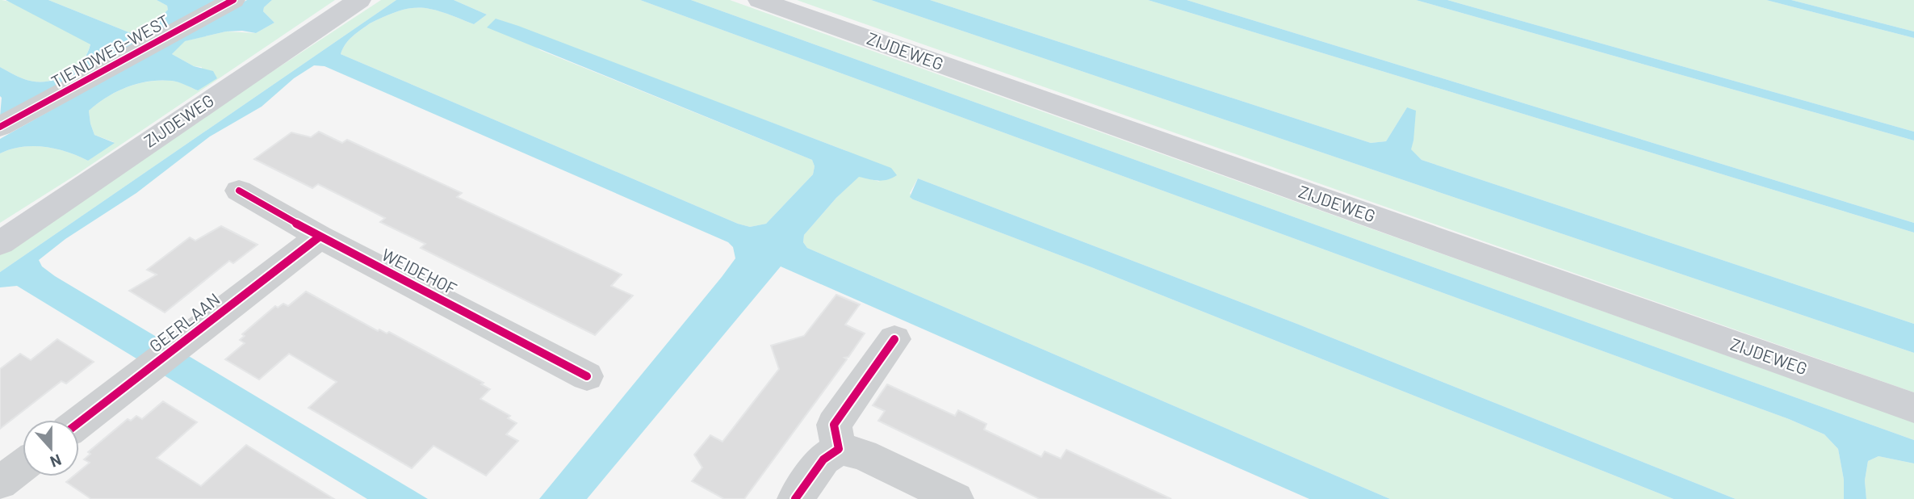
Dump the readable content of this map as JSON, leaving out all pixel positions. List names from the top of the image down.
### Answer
{
  "streets": {
    "main road": ["ZIJDEWEG"],
    "street": ["TIENDWEG-WEST", "WEIDEHOF", "GEERLAAN"]
  },
  "crossings": [
    ["WEIDEHOF", "GEERLAAN"]
  ],
  "north": "bottom"
}
